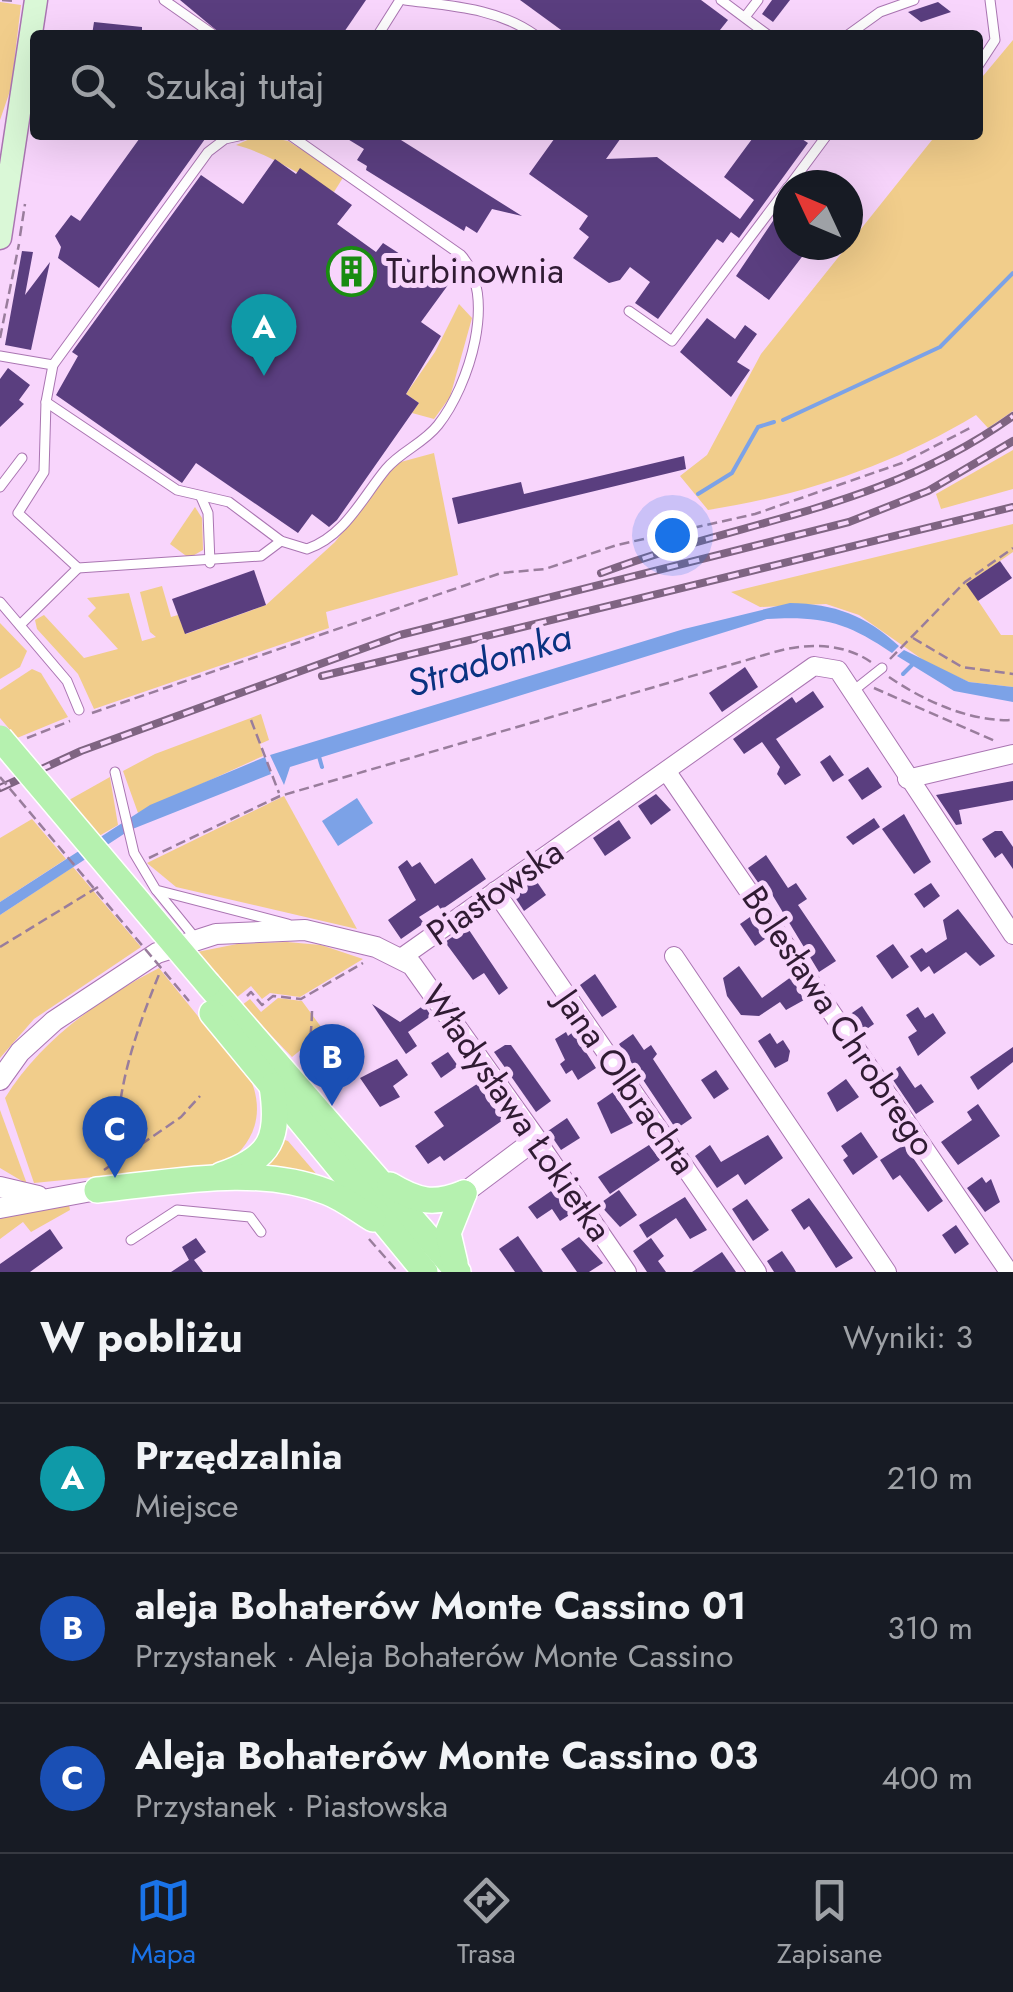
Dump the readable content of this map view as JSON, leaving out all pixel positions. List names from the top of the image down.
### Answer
{
  "streets": {
    "street": [
      "Piastowska",
      "Bolesława Chrobrego",
      "Jana Olbrachta",
      "Władysława Łokietka"
    ]
  },
  "crossings": [
    ["Piastowska", "Bolesława Chrobrego"],
    ["Piastowska", "Jana Olbrachta"],
    ["Piastowska", "Władysława Łokietka"]
  ],
  "water": ["Stradomka"],
  "places": {
    "building": ["Turbinownia"]
  },
  "north": "top left",
  "page": {
    "search": "Szukaj tutaj",
    "pins": ["A", "B", "C"],
    "heading": ["W pobliżu", "Wyniki: 3"],
    "list": [
      {
        "mark": "A",
        "name": "Przędzalnia",
        "note": "Miejsce",
        "value": "210 m"
      },
      {
        "mark": "B",
        "name": "aleja Bohaterów Monte Cassino 01",
        "note": "Przystanek · Aleja Bohaterów Monte Cassino",
        "value": "310 m"
      },
      {
        "mark": "C",
        "name": "Aleja Bohaterów Monte Cassino 03",
        "note": "Przystanek · Piastowska",
        "value": "400 m"
      }
    ],
    "nav": ["Mapa", "Trasa", "Zapisane"]
  }
}
